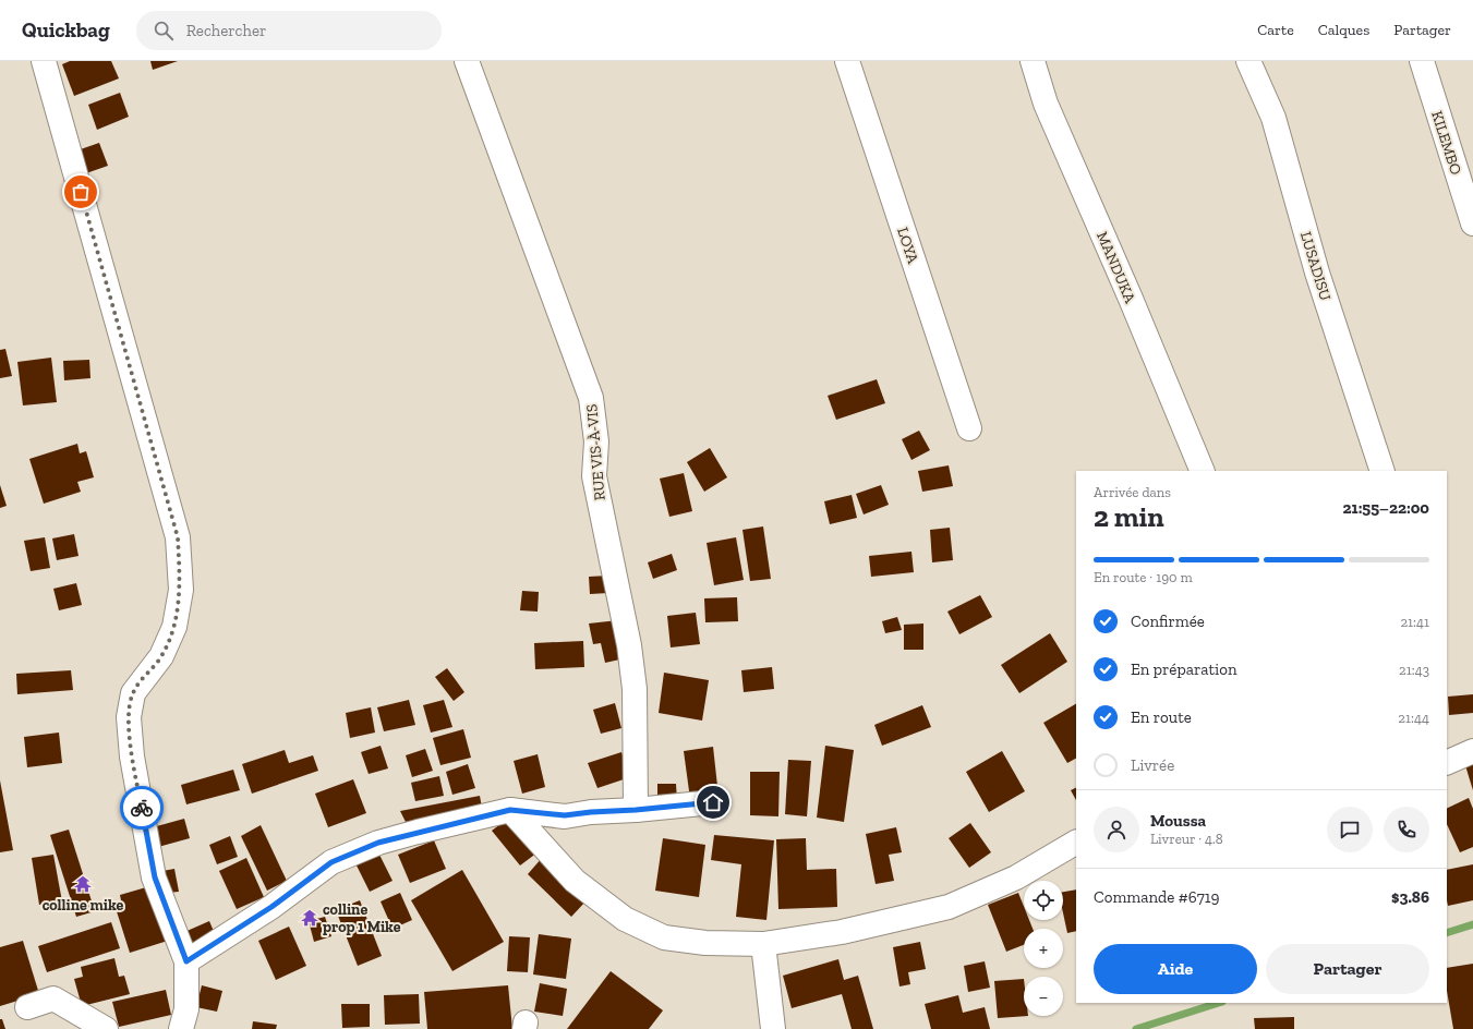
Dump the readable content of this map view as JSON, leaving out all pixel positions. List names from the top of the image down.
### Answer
{
  "streets": {
    "street": [
      "KILEMBO",
      "LOYA",
      "LUSADISU",
      "MANDUKA",
      "RUE VIS-À-VIS"
    ]
  },
  "places": {
    "temple": ["colline mike", "colline prop 1 Mike"]
  },
  "page": {
    "header": "Quickbag",
    "search": "Rechercher",
    "nav": ["Carte", "Calques", "Partager"],
    "heading": ["2 min", "Arrivée dans", "21:55–22:00"],
    "panel": [
      "Moussa",
      "Livreur · 4.8",
      "Commande #6719",
      "$3.86"
    ],
    "bar": "En route · 190 m",
    "list": [
      ["Confirmée", "21:41"],
      ["En préparation", "21:43"],
      ["En route", "21:44"],
      "Livrée"
    ],
    "map_buttons": ["+", "−"],
    "buttons": ["Aide", "Partager"]
  }
}
